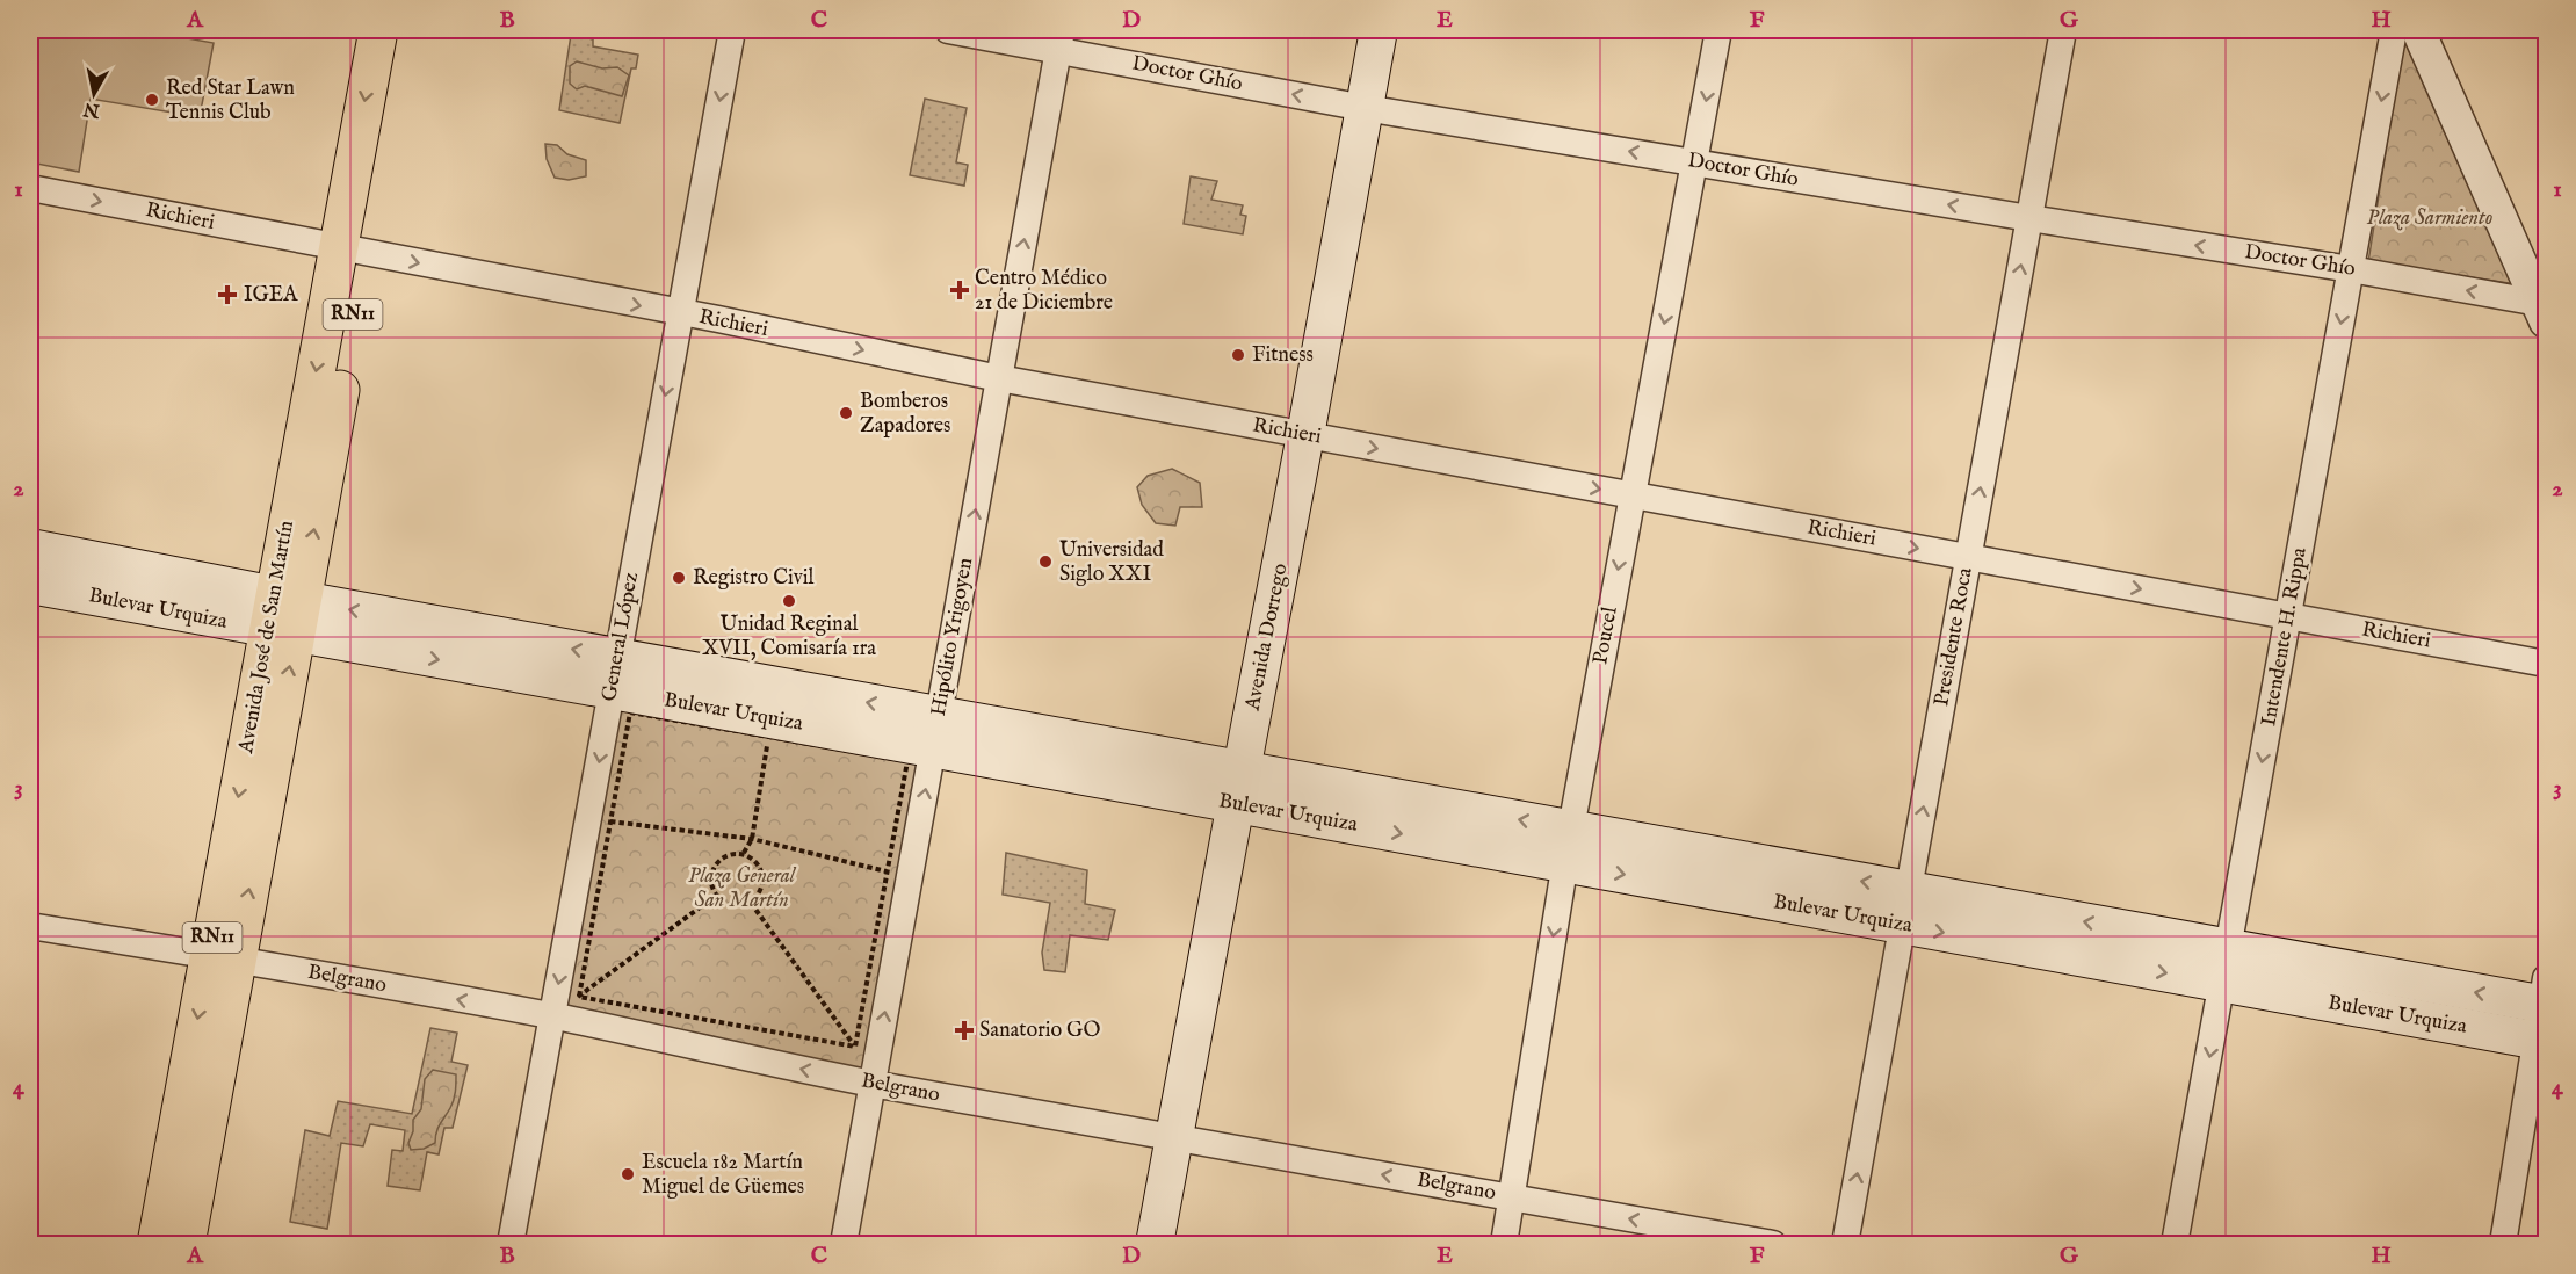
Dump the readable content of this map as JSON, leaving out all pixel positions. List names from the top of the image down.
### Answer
{
  "streets": {
    "main road": [
      "RN11",
      "Bulevar Urquiza",
      "Avenida José de San Martín",
      "Avenida Dorrego"
    ],
    "street": [
      "Doctor Ghío",
      "Richieri",
      "Poucel",
      "General López",
      "Hipólito Yrigoyen",
      "Presidente Roca",
      "Intendente H. Rippa",
      "Belgrano"
    ]
  },
  "crossings": [
    ["Doctor Ghío", "Poucel"],
    ["Doctor Ghío", "Hipólito Yrigoyen"],
    ["Doctor Ghío", "Avenida Dorrego"],
    ["Doctor Ghío", "Presidente Roca"],
    ["Doctor Ghío", "Intendente H. Rippa"],
    ["Richieri", "Poucel"],
    ["Richieri", "Avenida José de San Martín"],
    ["Richieri", "General López"],
    ["Richieri", "Hipólito Yrigoyen"],
    ["Richieri", "Avenida Dorrego"],
    ["Richieri", "Presidente Roca"],
    ["Richieri", "Intendente H. Rippa"],
    ["Bulevar Urquiza", "Poucel"],
    ["Bulevar Urquiza", "Avenida José de San Martín"],
    ["Bulevar Urquiza", "General López"],
    ["Bulevar Urquiza", "Hipólito Yrigoyen"],
    ["Bulevar Urquiza", "Avenida Dorrego"],
    ["Bulevar Urquiza", "Presidente Roca"],
    ["Bulevar Urquiza", "Intendente H. Rippa"],
    ["Poucel", "Belgrano"],
    ["Avenida José de San Martín", "Belgrano"],
    ["General López", "Belgrano"],
    ["Hipólito Yrigoyen", "Belgrano"],
    ["Avenida Dorrego", "Belgrano"]
  ],
  "one_way": [
    "Doctor Ghío",
    "Richieri",
    "Poucel",
    "General López",
    "Hipólito Yrigoyen",
    "Presidente Roca",
    "Intendente H. Rippa",
    "Belgrano"
  ],
  "parks": ["Plaza Sarmiento", "Plaza General San Martín"],
  "places": {
    "other": [
      "Red Star Lawn Tennis Club",
      "Fitness",
      "Bomberos Zapadores",
      "Universidad Siglo XXI",
      "Registro Civil",
      "Unidad Reginal XVII, Comisaría 1ra",
      "Escuela 182 Martín Miguel de Güemes"
    ],
    "health": ["Centro Médico 21 de Diciembre", "IGEA", "Sanatorio GO"]
  },
  "north": "bottom",
  "grid": {
    "columns": [
      "A",
      "B",
      "C",
      "D",
      "E",
      "F",
      "G",
      "H"
    ],
    "rows": [
      "1",
      "2",
      "3",
      "4"
    ]
  }
}
